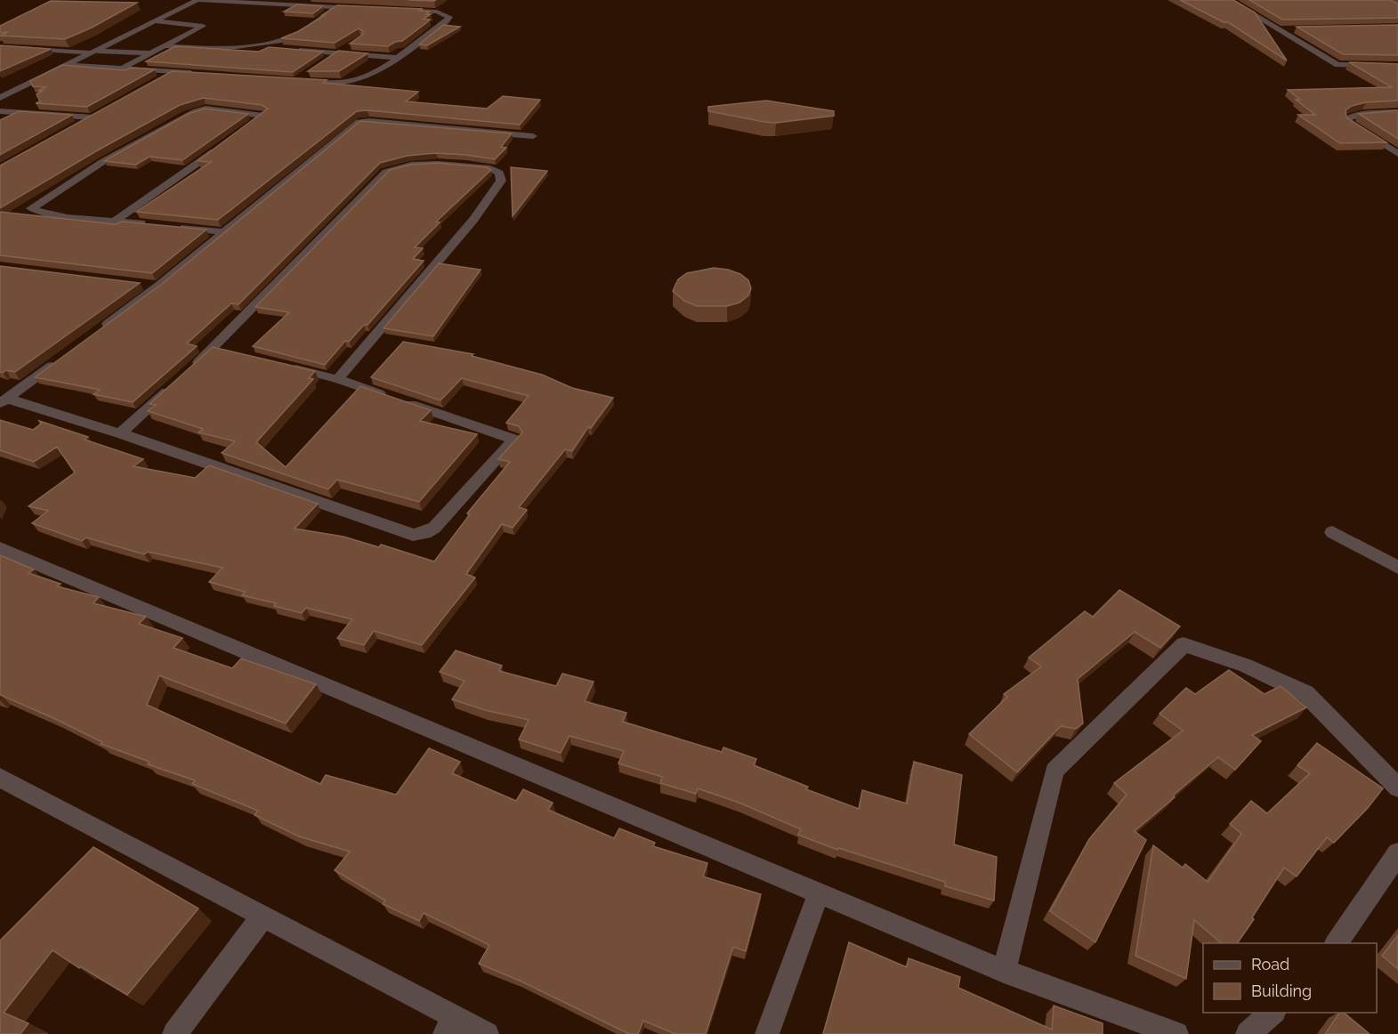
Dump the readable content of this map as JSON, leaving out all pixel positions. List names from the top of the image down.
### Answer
{
  "legend": ["Road", "Building"]
}
